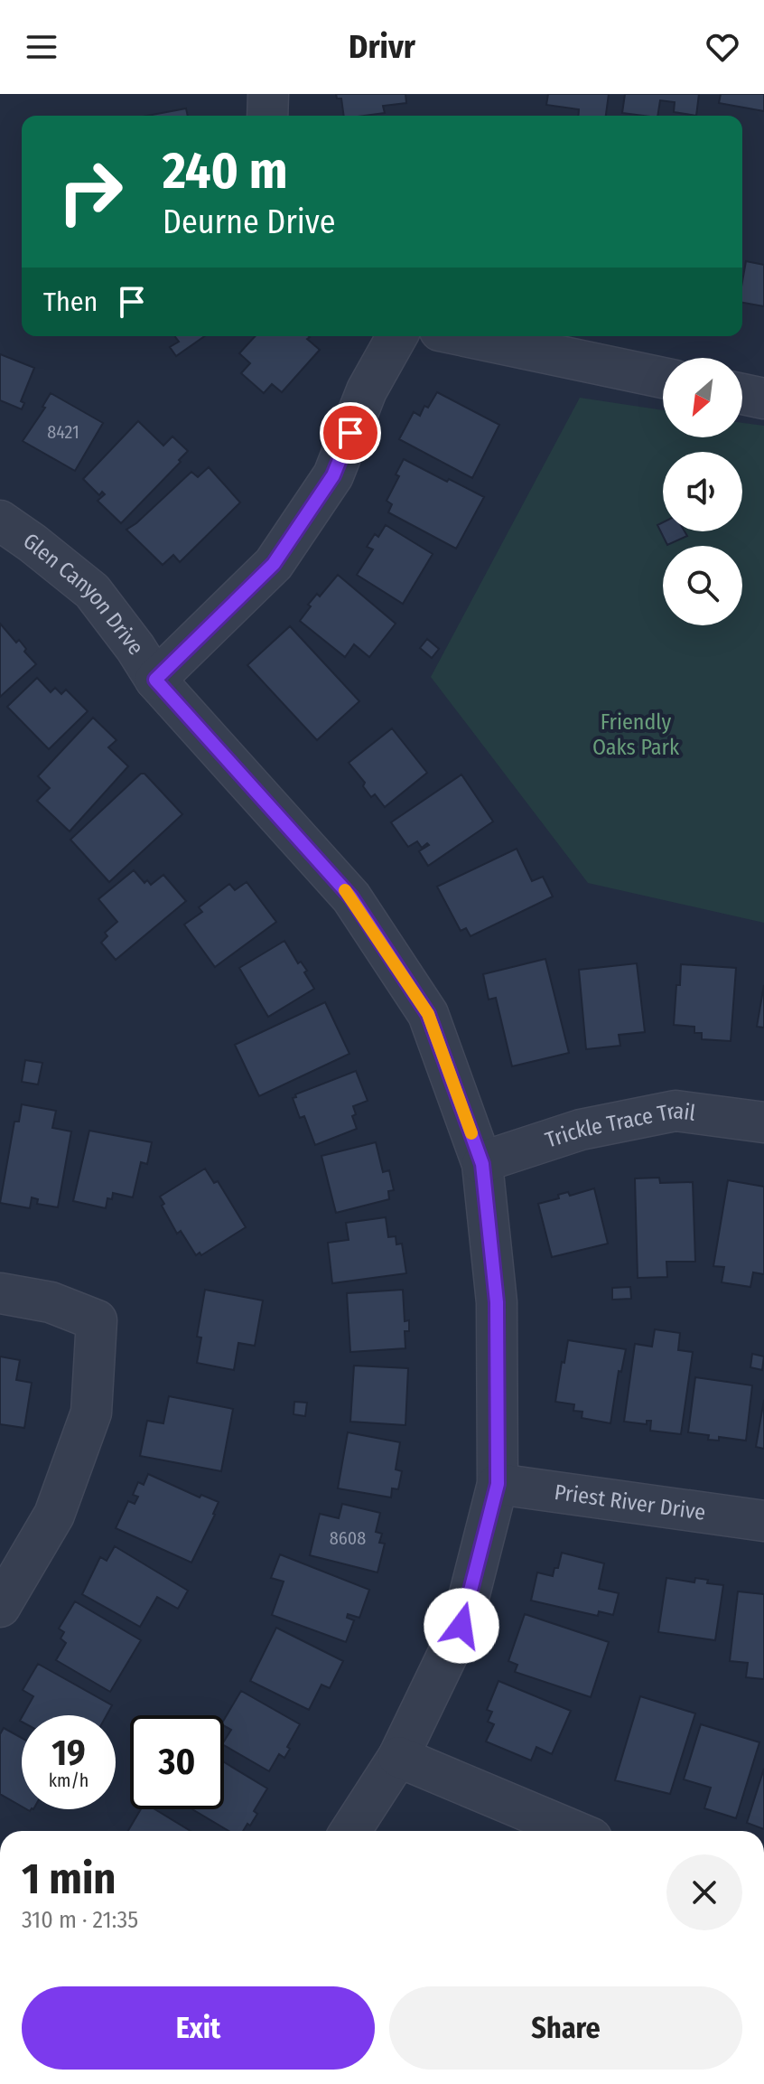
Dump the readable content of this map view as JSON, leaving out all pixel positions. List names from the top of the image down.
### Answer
{
  "streets": {
    "street": ["Glen Canyon Drive", "Trickle Trace Trail", "Priest River Drive"]
  },
  "crossings": [
    ["Glen Canyon Drive", "Trickle Trace Trail"],
    ["Glen Canyon Drive", "Priest River Drive"]
  ],
  "parks": ["Friendly Oaks Park"],
  "house_numbers": ["8421", "8608"],
  "north": "bottom left",
  "page": {
    "header": "Drivr",
    "turn": ["240 m", "Deurne Drive"],
    "then": "Then",
    "speed": "19 km/h",
    "limit": "30",
    "heading": ["1 min", "310 m · 21:35"],
    "buttons": ["Exit", "Share"]
  }
}
